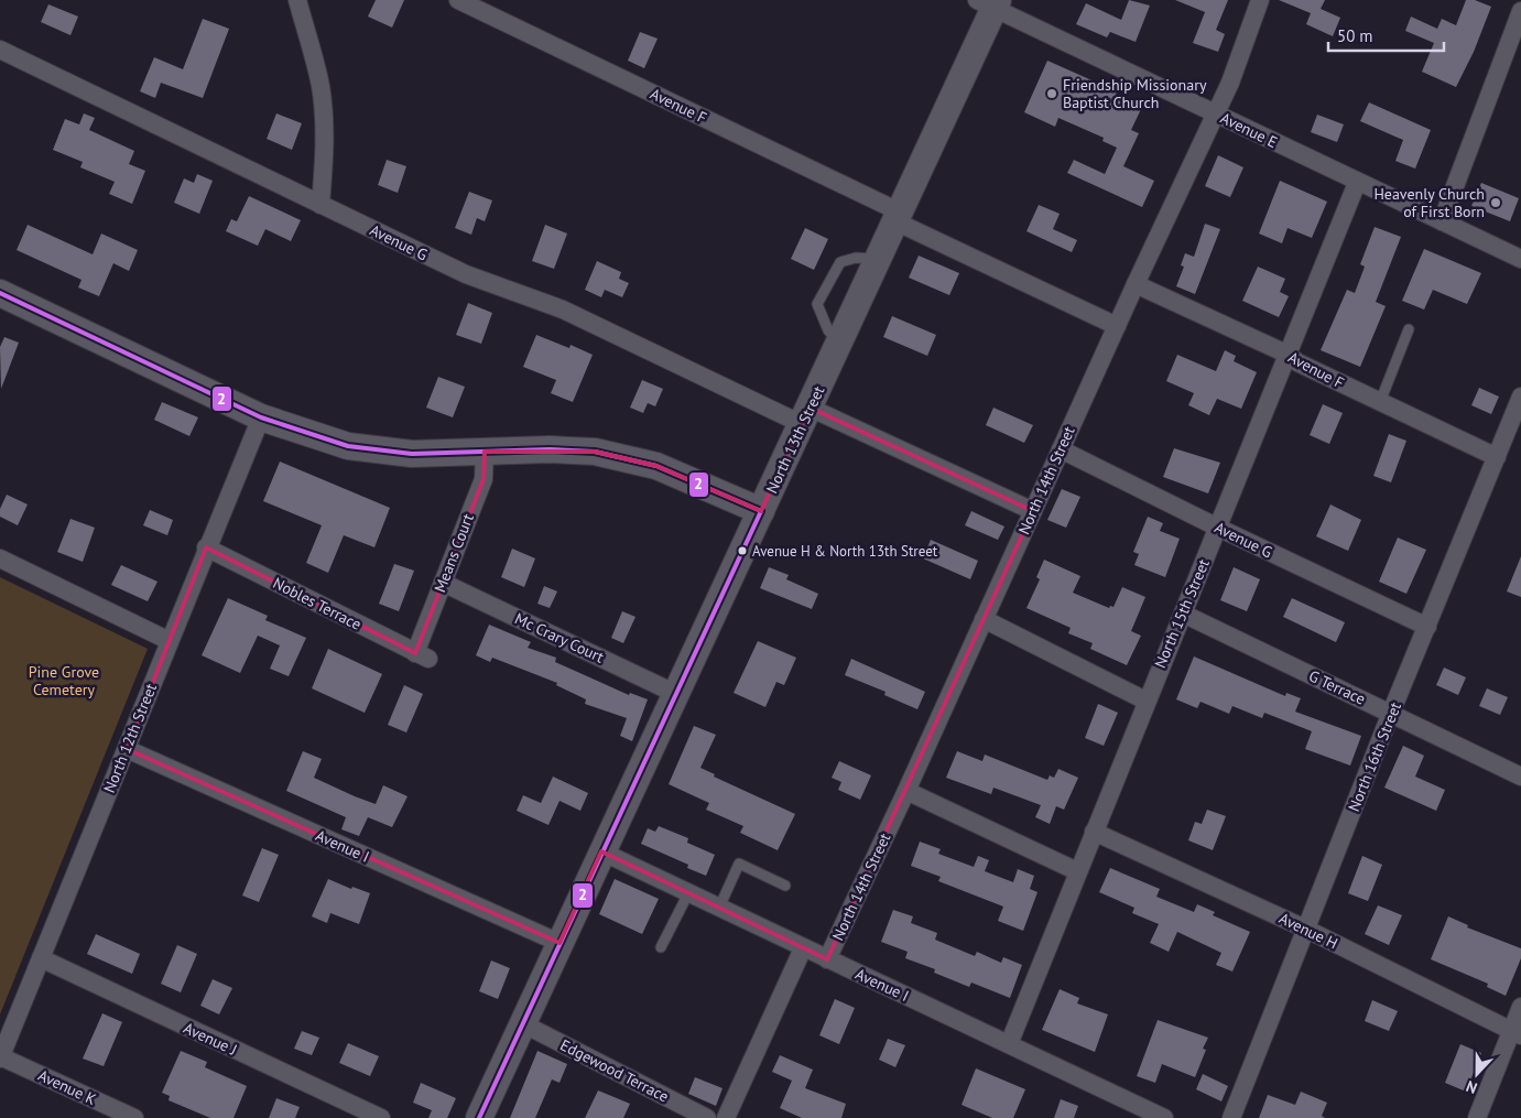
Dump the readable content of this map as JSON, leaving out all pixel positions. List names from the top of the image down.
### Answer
{
  "streets": {
    "street": [
      "Avenue F",
      "Avenue E",
      "Avenue G",
      "North 13th Street",
      "North 14th Street",
      "Means Court",
      "Nobles Terrace",
      "North 15th Street",
      "Mc Crary Court",
      "G Terrace",
      "North 12th Street",
      "North 16th Street",
      "Avenue I",
      "Avenue H",
      "Avenue J",
      "Edgewood Terrace",
      "Avenue K"
    ]
  },
  "crossings": [
    ["Avenue F", "North 13th Street"],
    ["Avenue F", "North 14th Street"],
    ["Avenue F", "North 15th Street"],
    ["Avenue F", "North 16th Street"],
    ["Avenue E", "North 13th Street"],
    ["Avenue E", "North 14th Street"],
    ["Avenue E", "North 15th Street"],
    ["Avenue G", "North 13th Street"],
    ["Avenue G", "North 14th Street"],
    ["Avenue G", "North 15th Street"],
    ["Avenue G", "North 16th Street"],
    ["North 13th Street", "Mc Crary Court"],
    ["North 13th Street", "Avenue I"],
    ["North 13th Street", "Edgewood Terrace"],
    ["North 14th Street", "Avenue I"],
    ["Means Court", "Nobles Terrace"],
    ["Means Court", "Mc Crary Court"],
    ["Nobles Terrace", "North 12th Street"],
    ["North 15th Street", "G Terrace"],
    ["North 15th Street", "Avenue I"],
    ["North 15th Street", "Avenue H"],
    ["G Terrace", "North 16th Street"],
    ["North 12th Street", "Avenue I"],
    ["North 12th Street", "Avenue J"],
    ["North 12th Street", "Avenue K"],
    ["North 16th Street", "Avenue H"]
  ],
  "parks": ["Pine Grove Cemetery"],
  "places": ["Friendship Missionary Baptist Church", "Heavenly Church of First Born", "Avenue H & North 13th Street"],
  "lines": ["transit line 2"],
  "scale_bar": "50 m",
  "north": "bottom"
}
